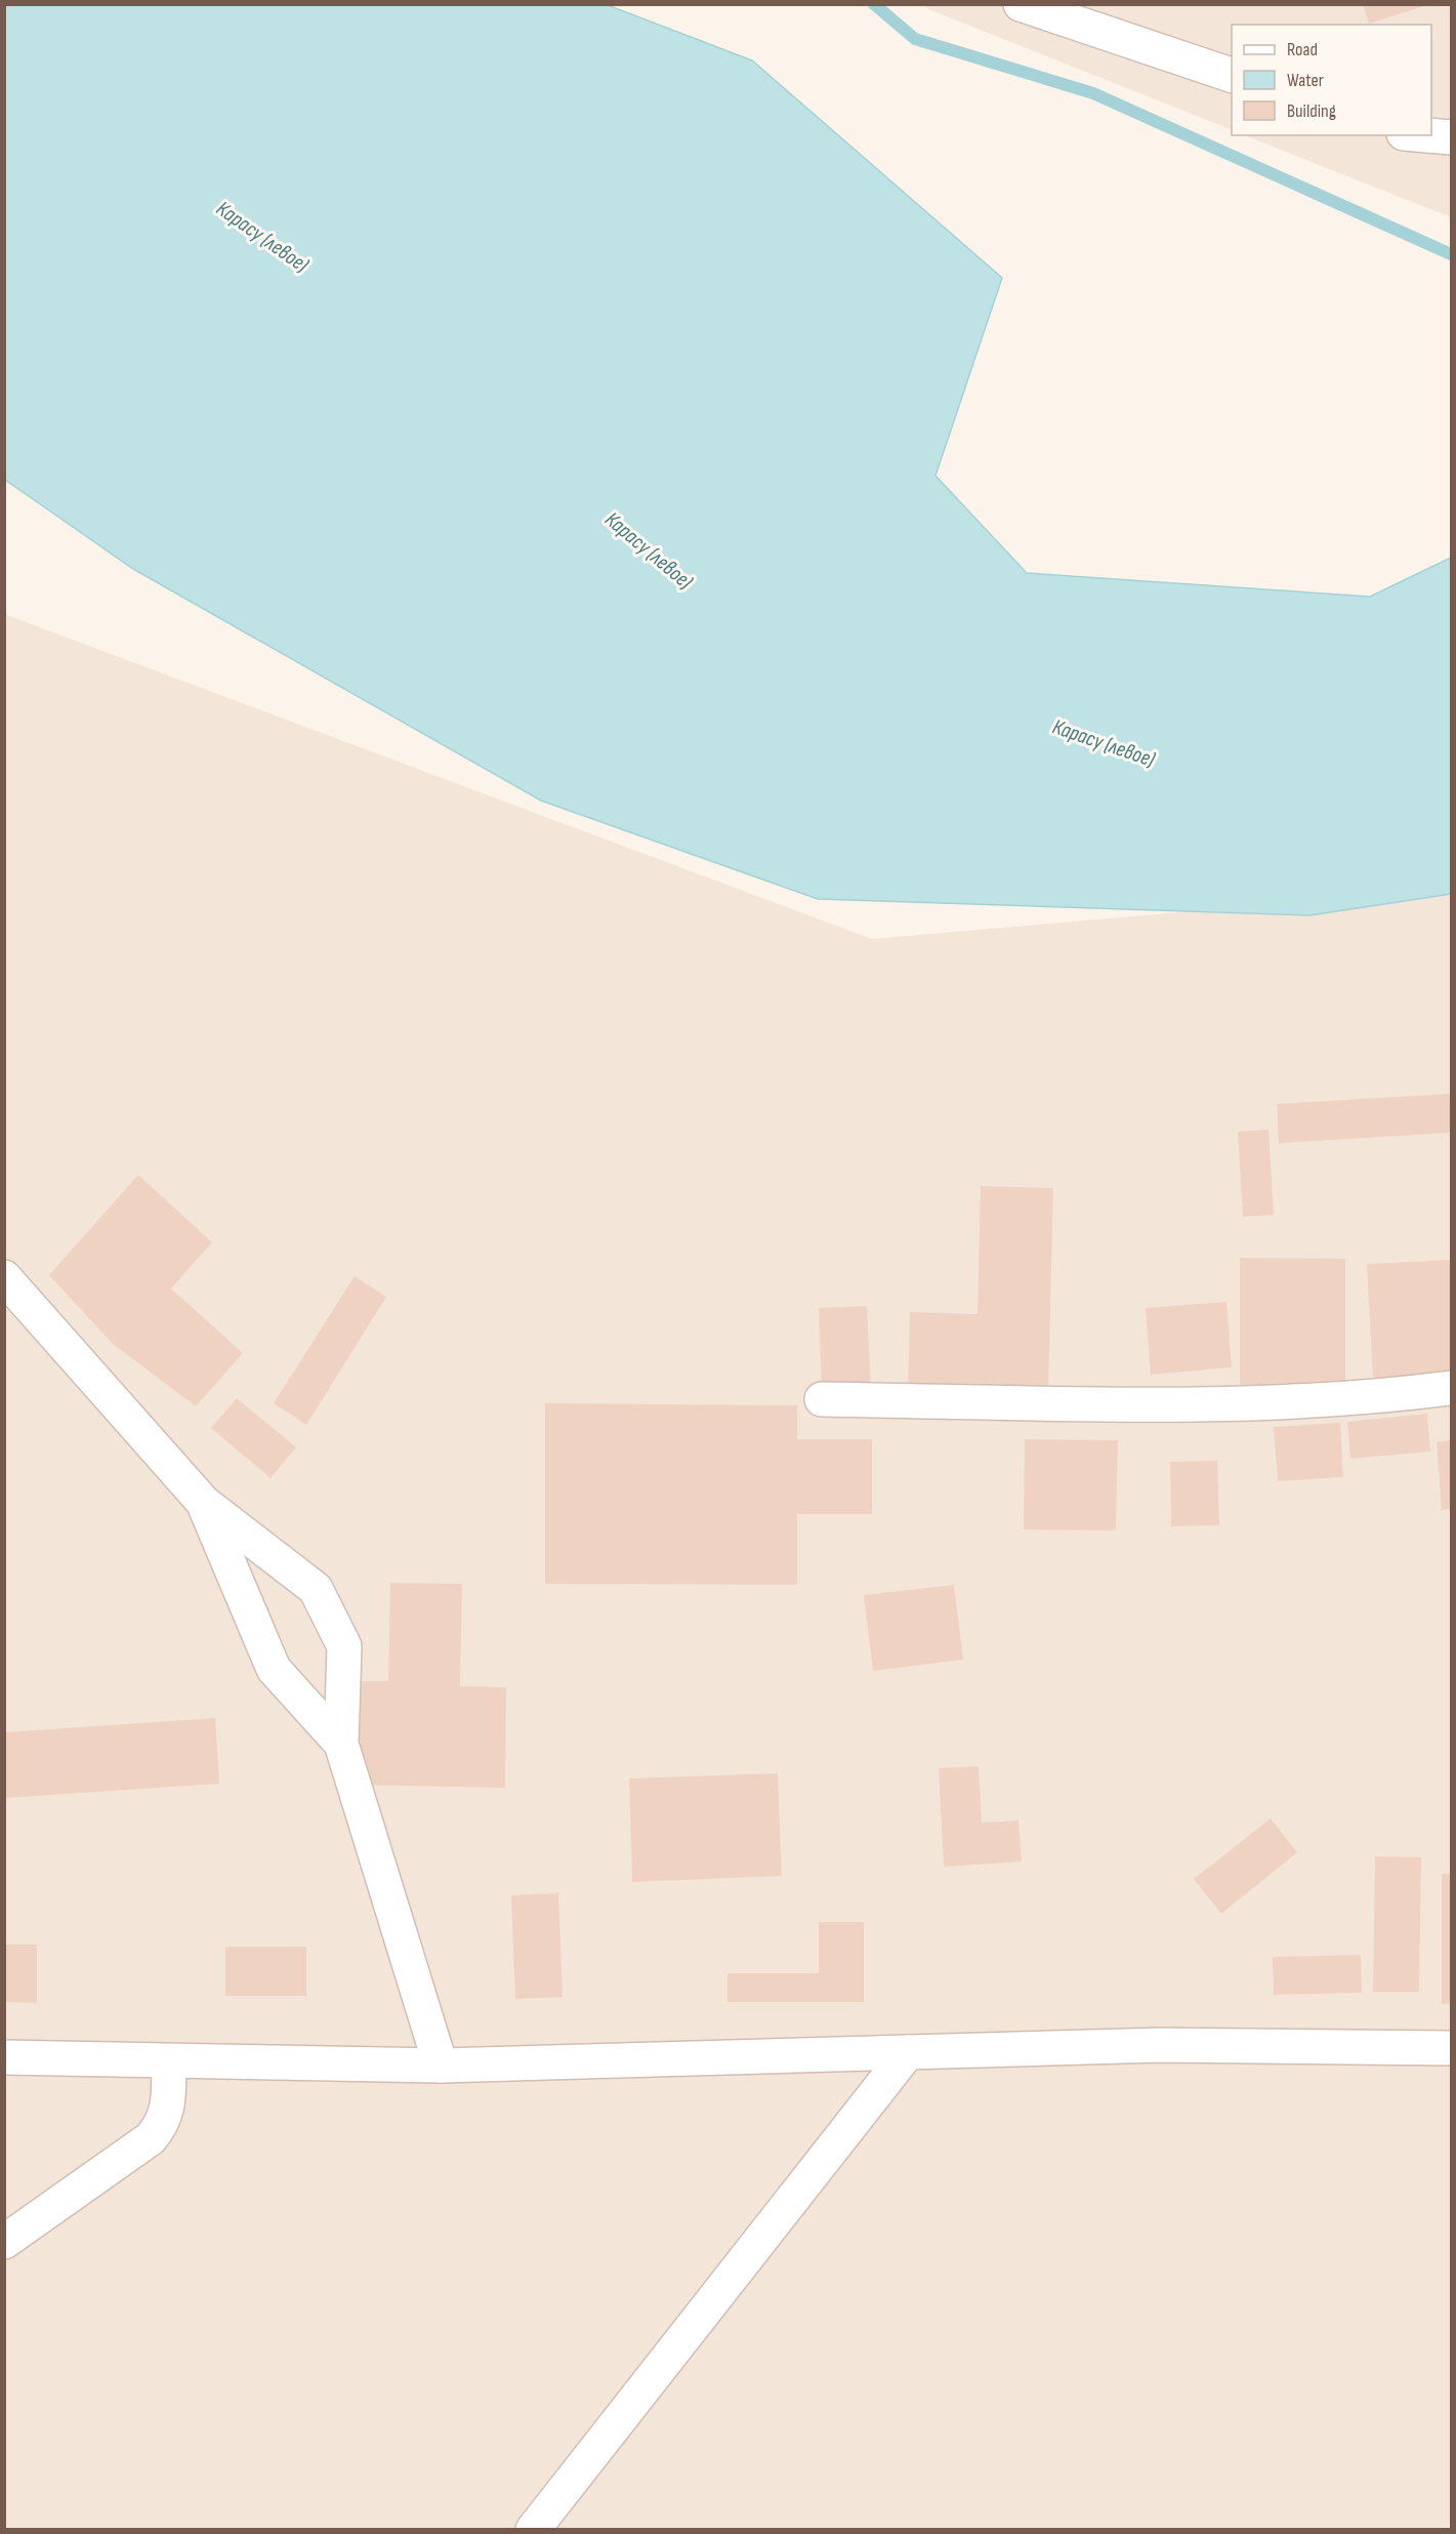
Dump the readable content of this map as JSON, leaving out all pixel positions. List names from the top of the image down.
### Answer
{
  "water": ["Карасу (левое)"],
  "legend": ["Road", "Water", "Building"]
}
